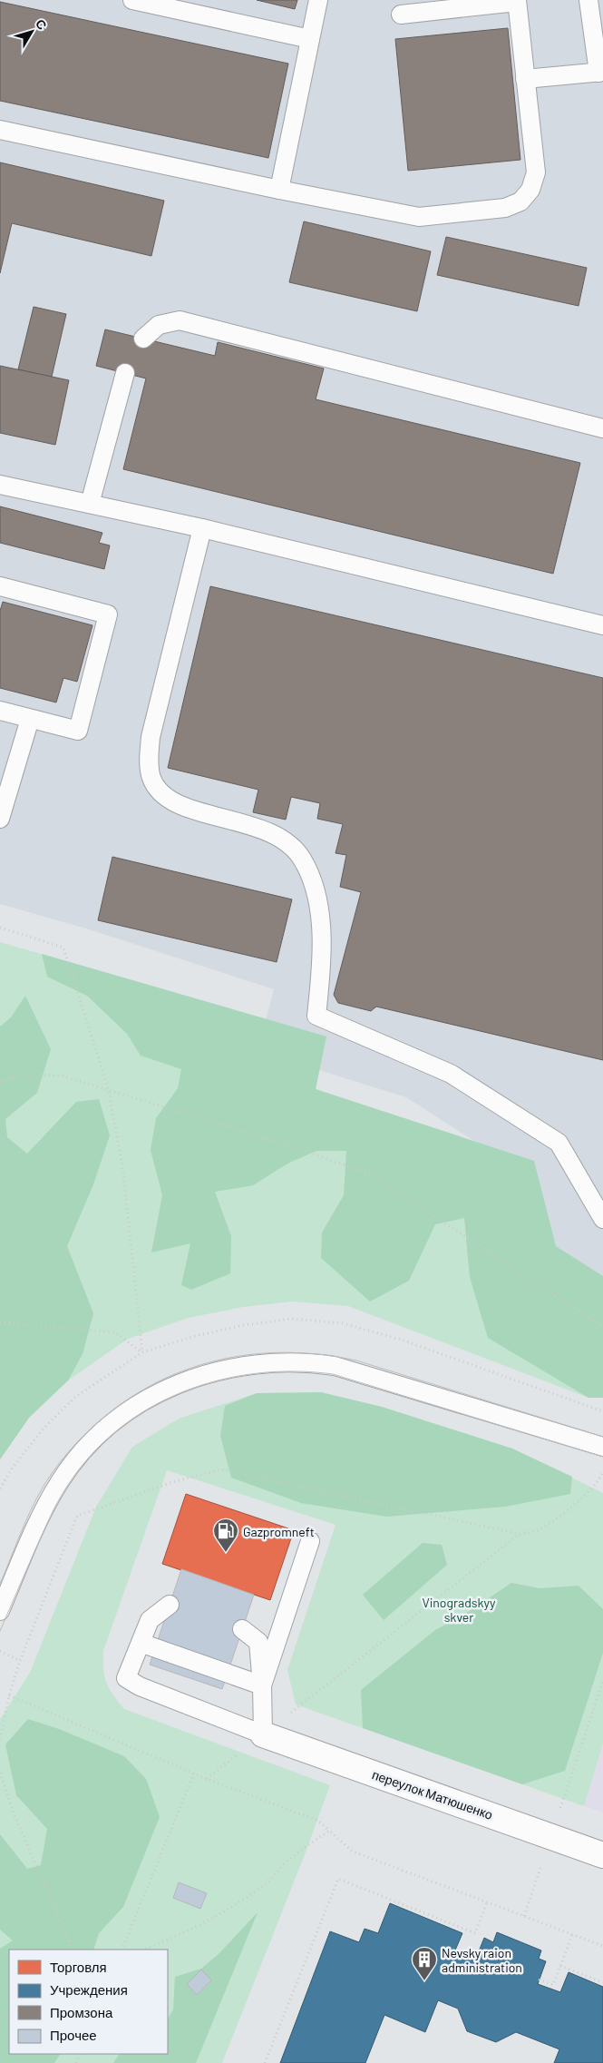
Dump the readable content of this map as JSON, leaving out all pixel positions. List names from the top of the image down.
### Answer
{
  "streets": {
    "street": ["переулок Матюшенко"]
  },
  "parks": ["Vinogradskyy skver"],
  "places": {
    "fuel station": ["Gazpromneft"],
    "building": ["Nevsky raion administration"]
  },
  "legend": [
    "Торговля",
    "Учреждения",
    "Промзона",
    "Прочее"
  ],
  "north": "top right"
}
